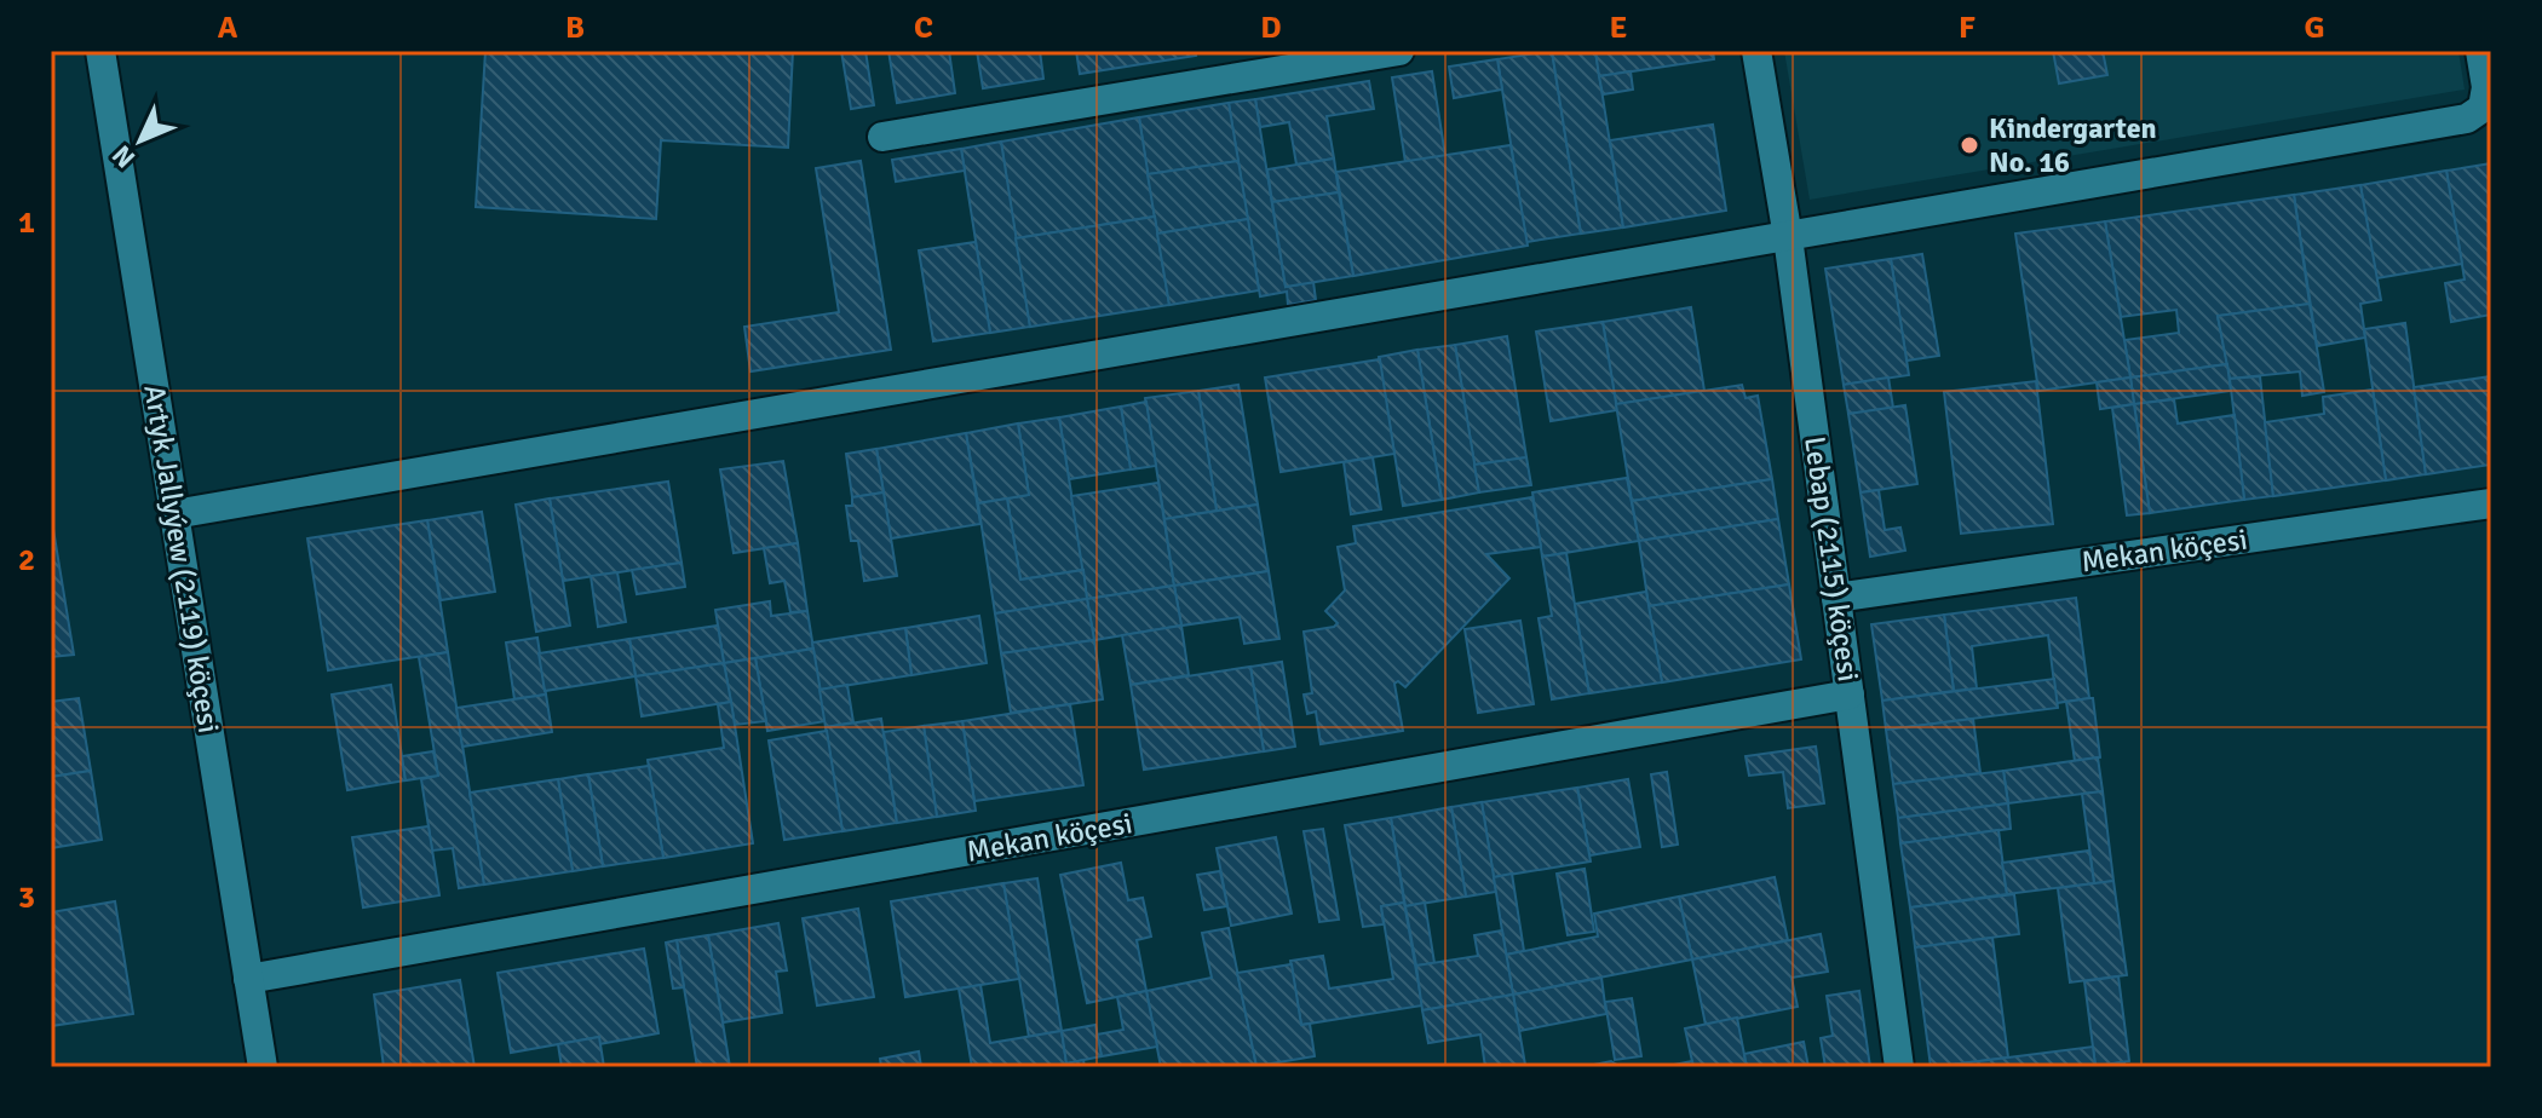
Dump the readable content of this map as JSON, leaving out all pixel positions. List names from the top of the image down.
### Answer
{
  "streets": {
    "street": ["Mekan köçesi", "Artyk Jallyýew (2119) köçesi", "Lebap (2115) köçesi"]
  },
  "crossings": [
    ["Mekan köçesi", "Artyk Jallyýew (2119) köçesi"],
    ["Mekan köçesi", "Lebap (2115) köçesi"]
  ],
  "places": ["Kindergarten No. 16"],
  "north": "bottom left",
  "grid": {
    "columns": [
      "A",
      "B",
      "C",
      "D",
      "E",
      "F",
      "G"
    ],
    "rows": ["1", "2", "3"]
  }
}
